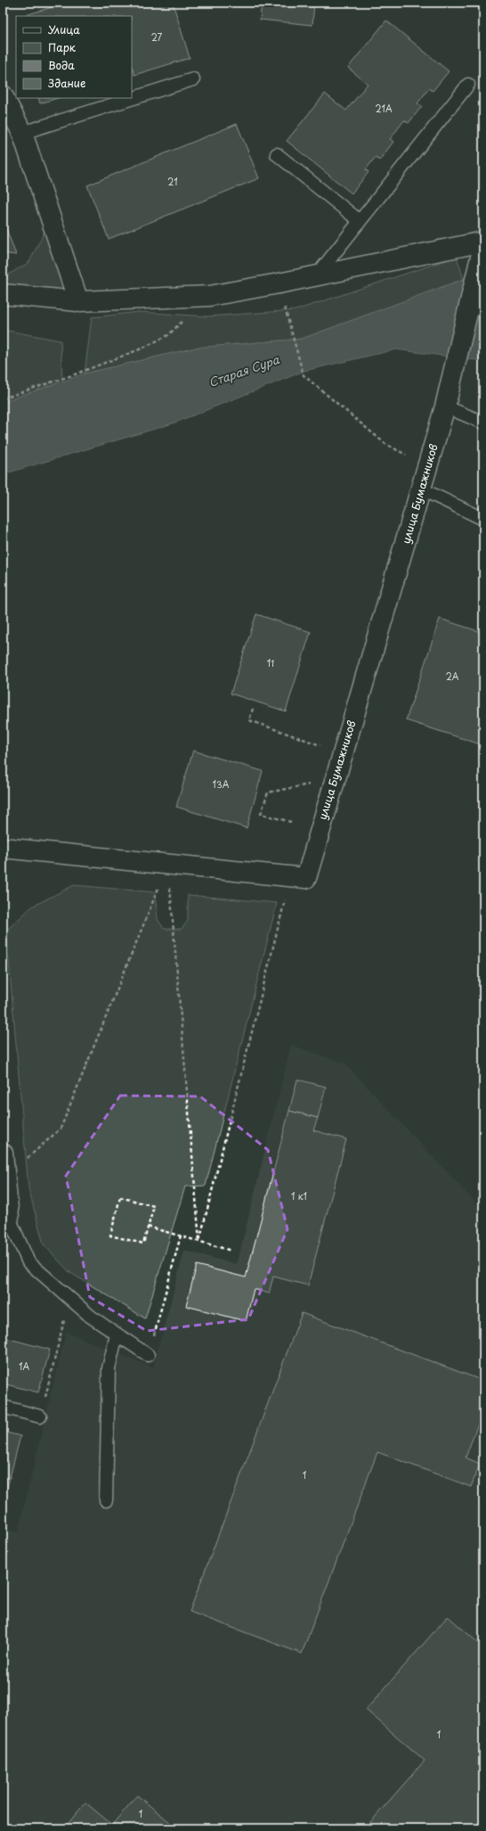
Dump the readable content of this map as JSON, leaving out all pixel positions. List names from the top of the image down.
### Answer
{
  "streets": {
    "street": ["улица Бумажников"]
  },
  "water": ["Старая Сура"],
  "house_numbers": [
    "27",
    "21А",
    "21",
    "11",
    "2А",
    "13А",
    "1 к1",
    "1А",
    "1",
    "1",
    "1"
  ],
  "legend": [
    "Улица",
    "Парк",
    "Вода",
    "Здание"
  ]
}
